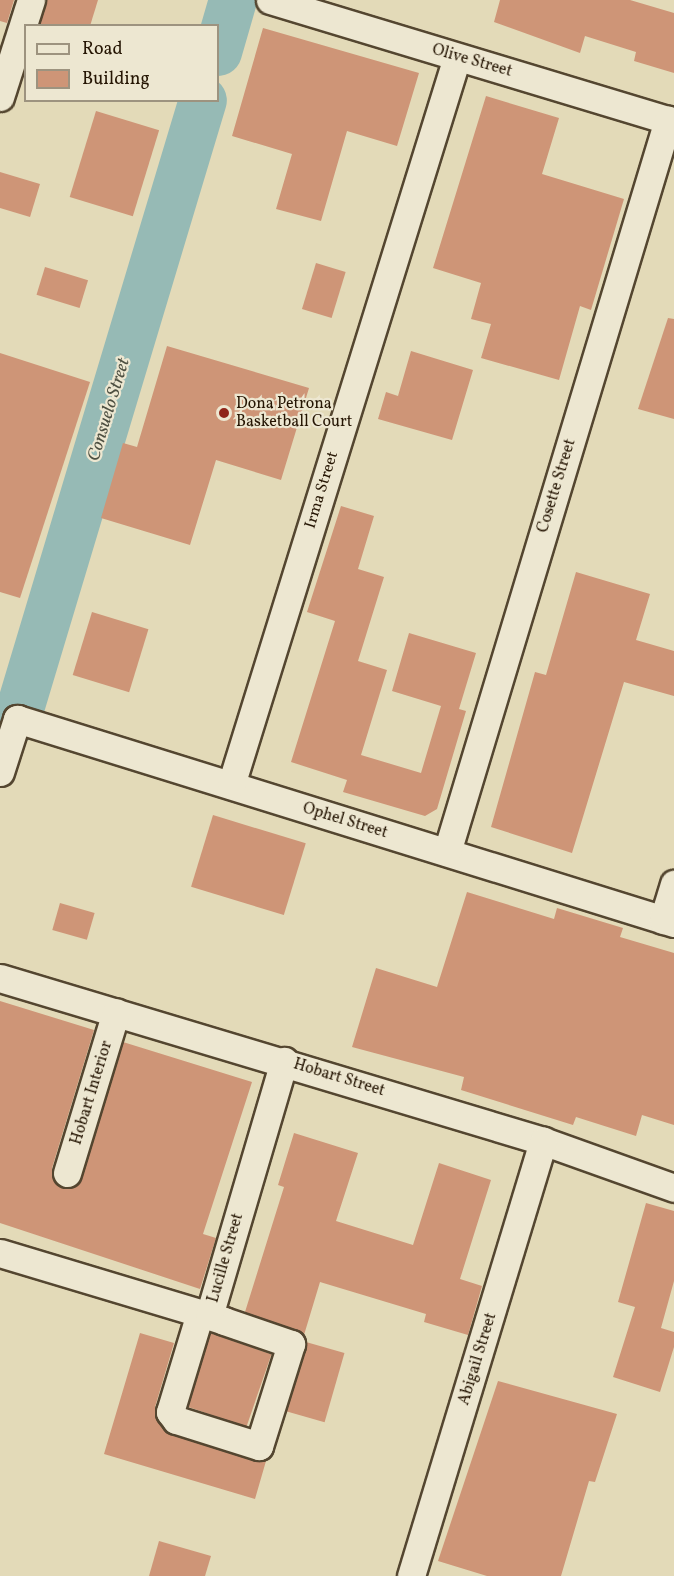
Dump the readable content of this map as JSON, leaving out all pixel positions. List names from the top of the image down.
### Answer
{
  "streets": {
    "street": [
      "Olive Street",
      "Cosette Street",
      "Irma Street",
      "Ophel Street",
      "Hobart Street",
      "Hobart Interior",
      "Lucille Street",
      "Abigail Street"
    ]
  },
  "crossings": [
    ["Olive Street", "Cosette Street"],
    ["Olive Street", "Irma Street"],
    ["Cosette Street", "Ophel Street"],
    ["Irma Street", "Ophel Street"],
    ["Hobart Street", "Hobart Interior"],
    ["Hobart Street", "Lucille Street"],
    ["Hobart Street", "Abigail Street"]
  ],
  "water": ["Consuelo Street"],
  "places": ["Dona Petrona Basketball Court"],
  "legend": ["Road", "Building"]
}
